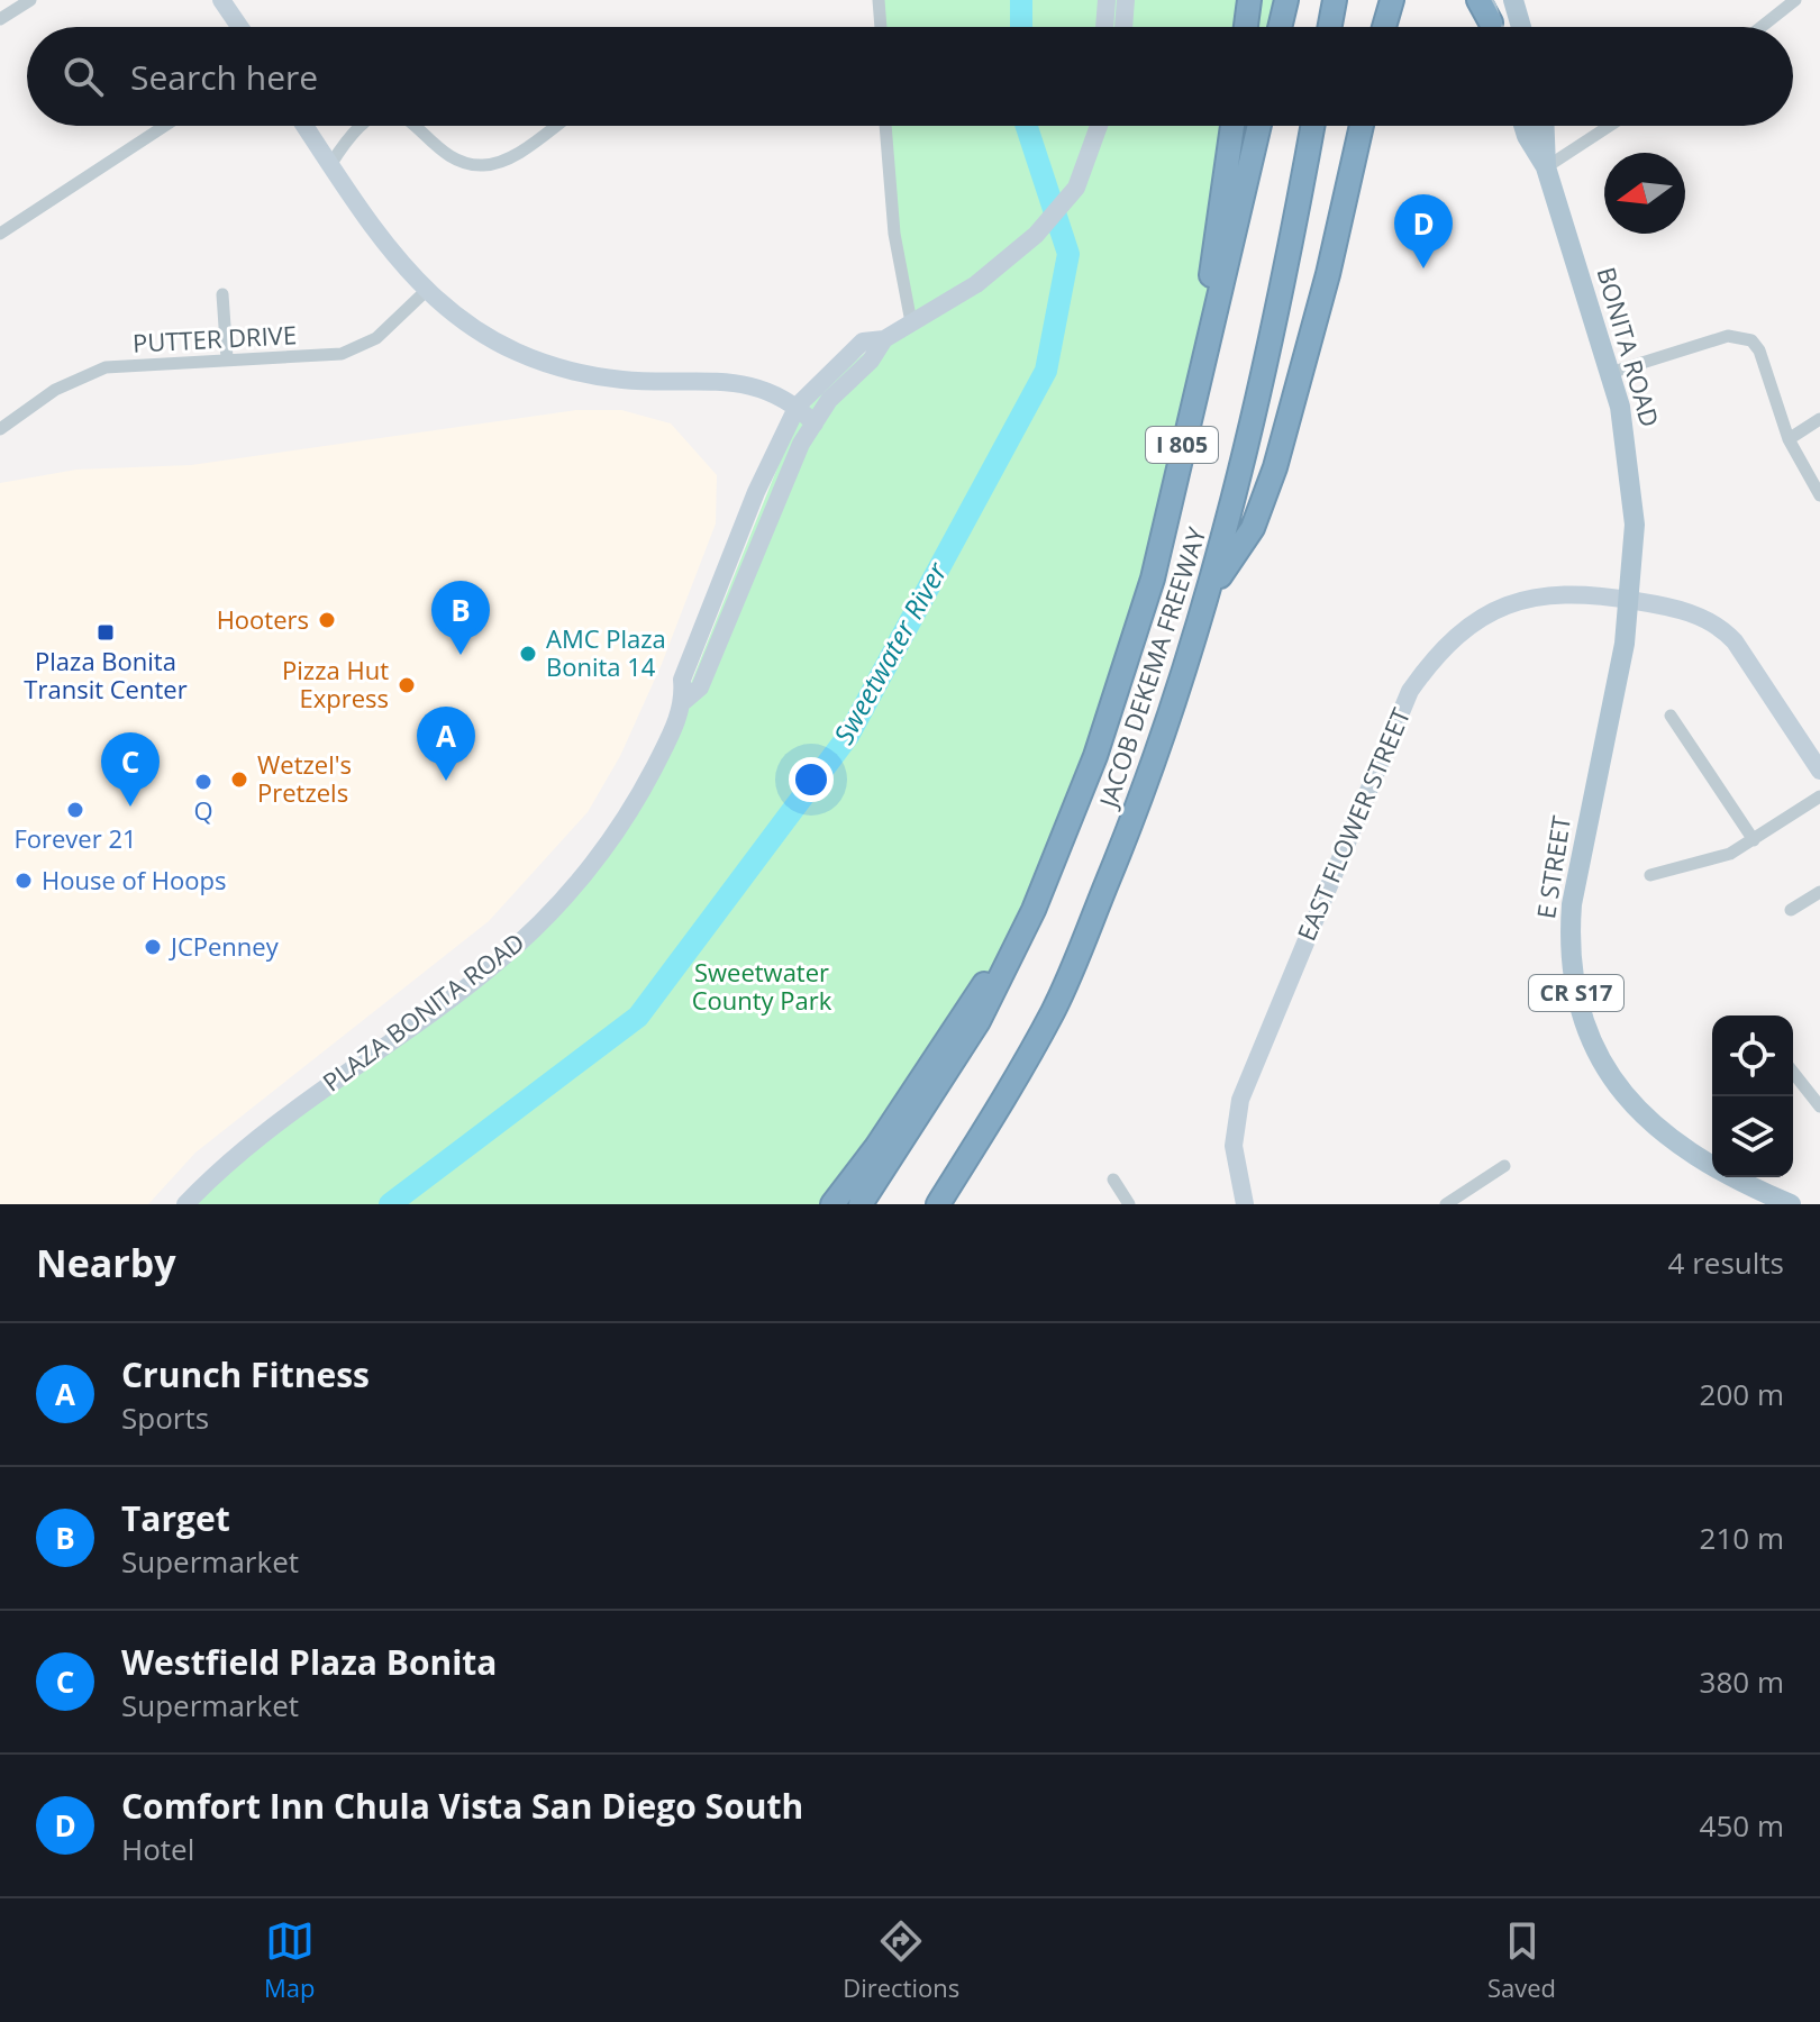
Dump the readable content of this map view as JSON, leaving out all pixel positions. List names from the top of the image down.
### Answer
{
  "streets": {
    "highway": ["I 805", "JACOB DEKEMA FREEWAY"],
    "main road": [
      "BONITA ROAD",
      "EAST FLOWER STREET",
      "E STREET",
      "CR S17",
      "PLAZA BONITA ROAD"
    ],
    "street": ["PUTTER DRIVE"]
  },
  "crossings": [
    ["BONITA ROAD", "EAST FLOWER STREET"],
    ["BONITA ROAD", "E STREET"],
    ["EAST FLOWER STREET", "E STREET"]
  ],
  "water": ["Sweetwater River"],
  "parks": ["Sweetwater County Park"],
  "places": {
    "other": [
      "Hooters",
      "AMC Plaza Bonita 14",
      "Pizza Hut Express",
      "Wetzel's Pretzels",
      "Q",
      "Forever 21",
      "House of Hoops",
      "JCPenney"
    ],
    "transit": ["Plaza Bonita Transit Center"]
  },
  "north": "left",
  "page": {
    "search": "Search here",
    "pins": [
      "D",
      "B",
      "A",
      "C"
    ],
    "heading": ["Nearby", "4 results"],
    "list": [
      {
        "mark": "A",
        "name": "Crunch Fitness",
        "note": "Sports",
        "value": "200 m"
      },
      {
        "mark": "B",
        "name": "Target",
        "note": "Supermarket",
        "value": "210 m"
      },
      {
        "mark": "C",
        "name": "Westfield Plaza Bonita",
        "note": "Supermarket",
        "value": "380 m"
      },
      {
        "mark": "D",
        "name": "Comfort Inn Chula Vista San Diego South",
        "note": "Hotel",
        "value": "450 m"
      }
    ],
    "nav": ["Map", "Directions", "Saved"]
  }
}
